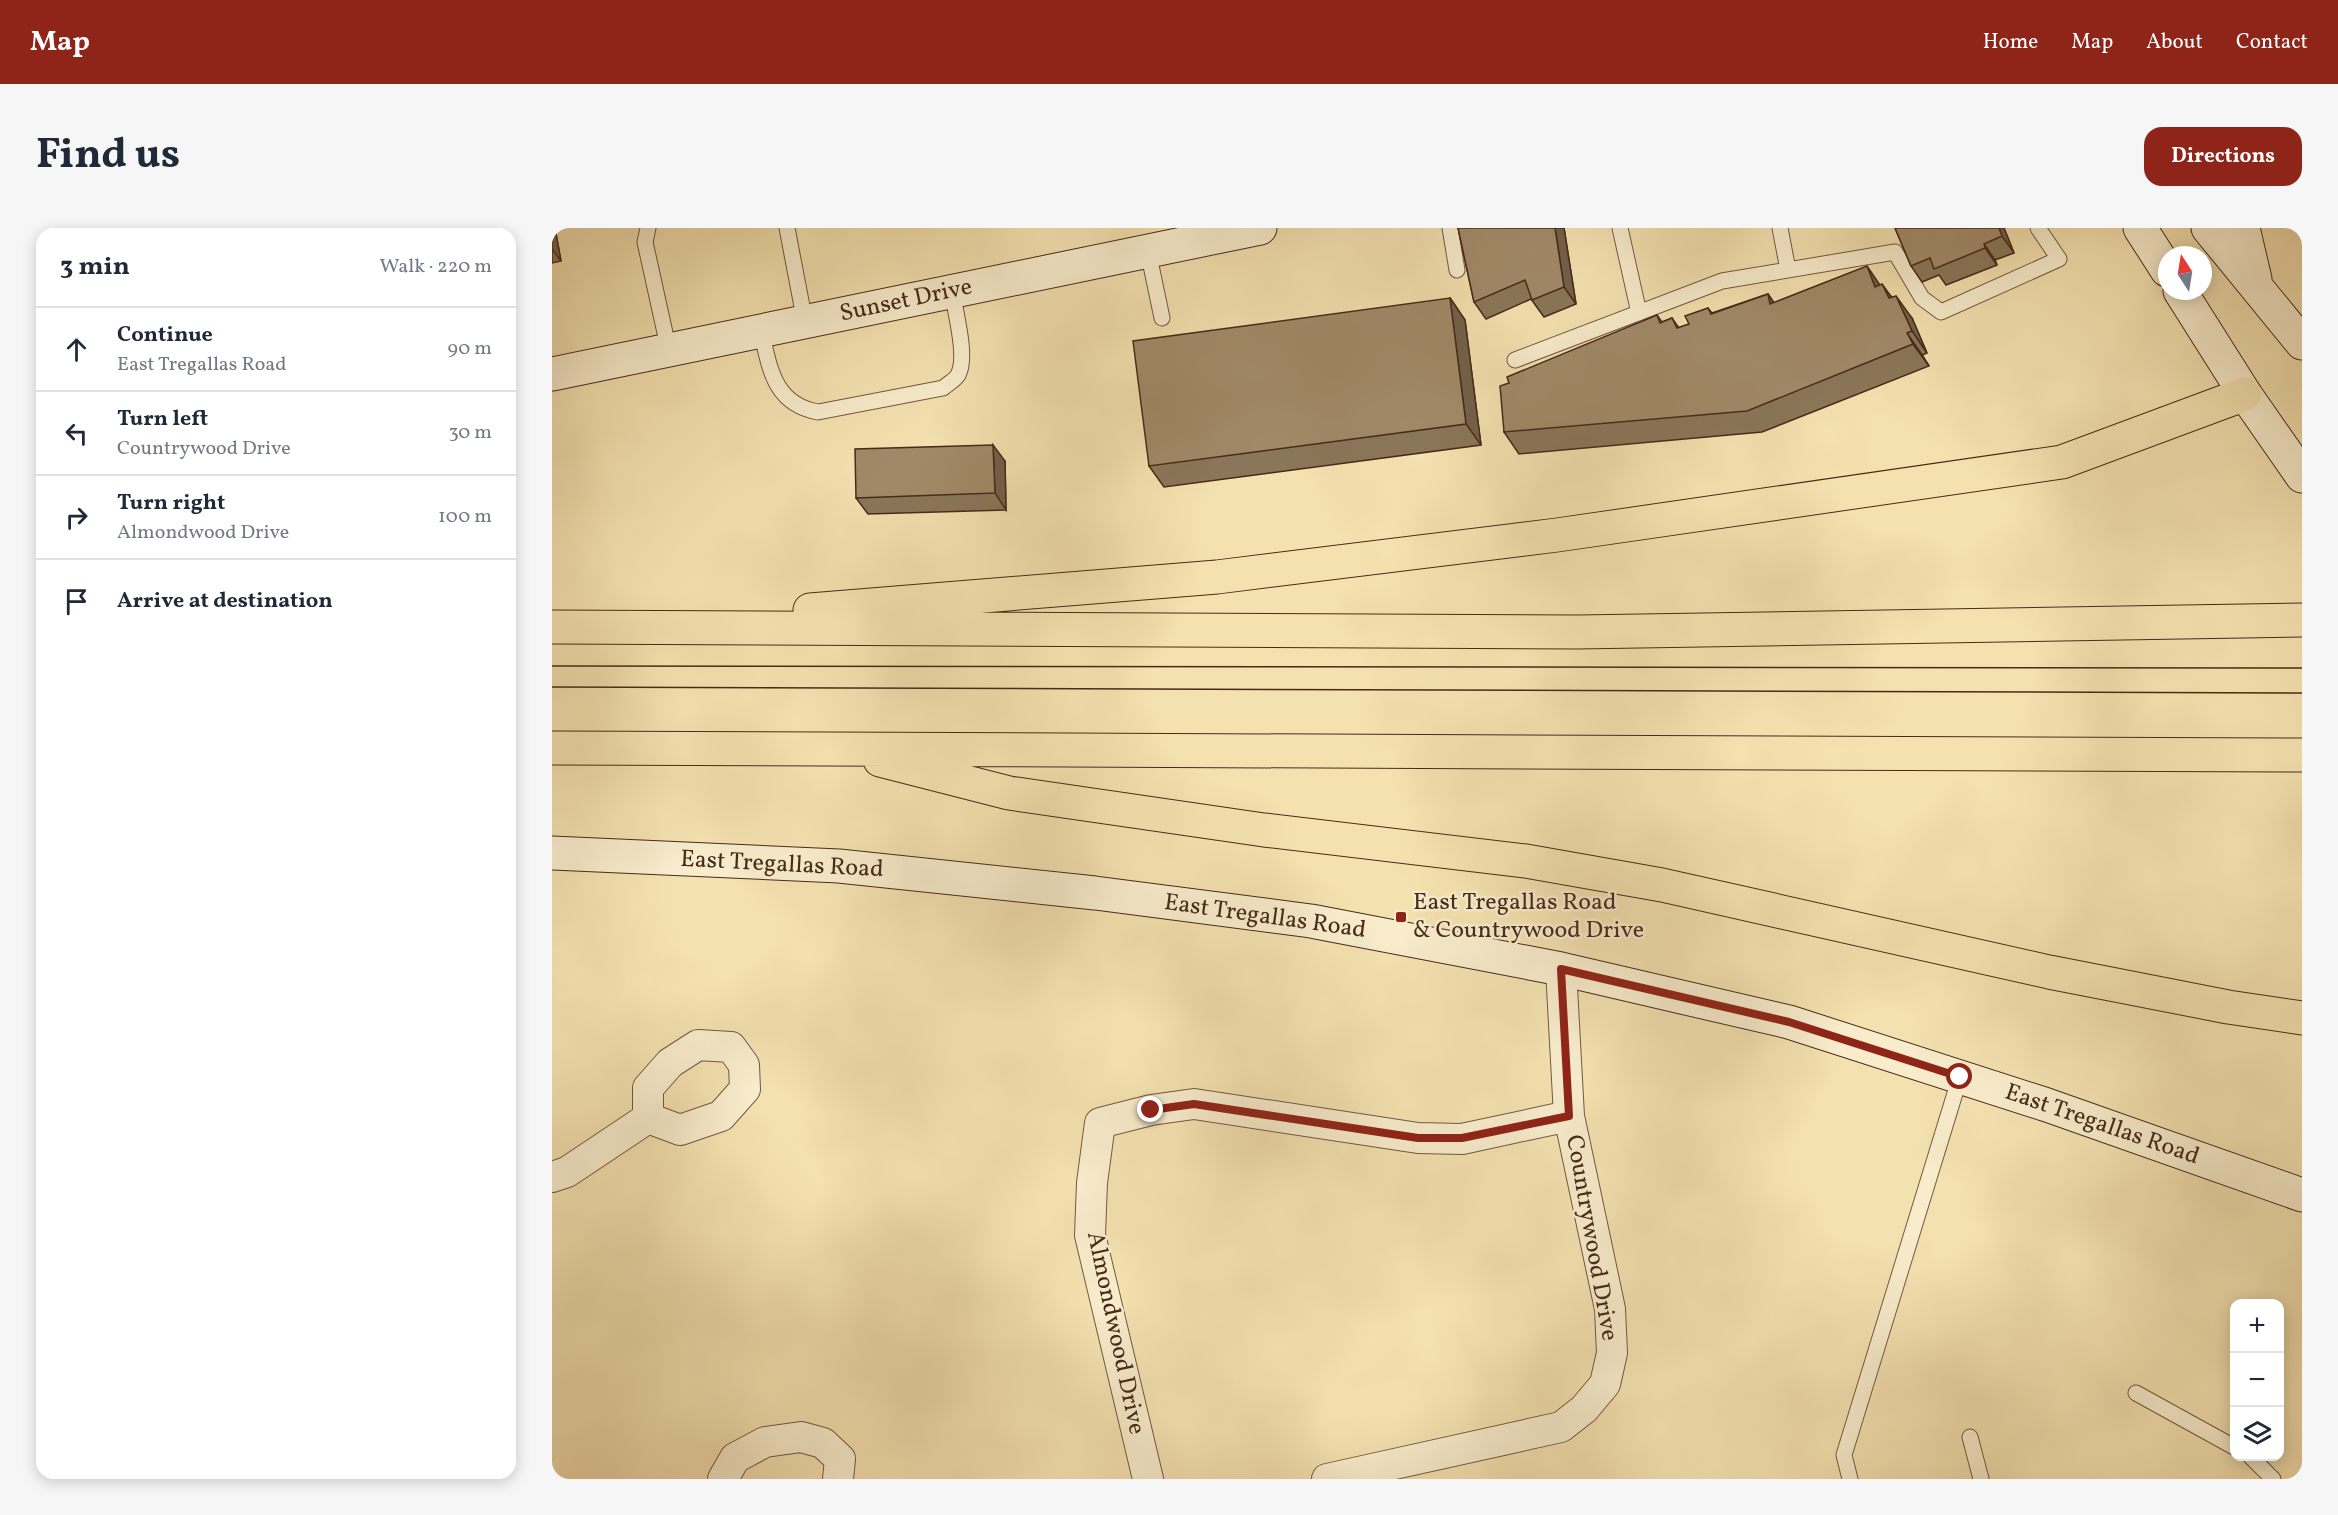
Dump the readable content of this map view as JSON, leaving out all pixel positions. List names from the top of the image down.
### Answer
{
  "streets": {
    "street": [
      "Sunset Drive",
      "East Tregallas Road",
      "Countrywood Drive",
      "Almondwood Drive"
    ]
  },
  "crossings": [
    ["East Tregallas Road", "Countrywood Drive"],
    ["Countrywood Drive", "Almondwood Drive"]
  ],
  "places": {
    "transit": ["East Tregallas Road & Countrywood Drive"]
  },
  "north": "top",
  "page": {
    "header": "Map",
    "nav": [
      "Home",
      "Map",
      "About",
      "Contact"
    ],
    "title": "Find us",
    "buttons": "Directions",
    "heading": ["3 min", "Walk · 220 m"],
    "list": [
      ["Continue", "East Tregallas Road", "90 m"],
      ["Turn left", "Countrywood Drive", "30 m"],
      ["Turn right", "Almondwood Drive", "100 m"],
      "Arrive at destination"
    ],
    "map_buttons": ["+", "−"]
  }
}
